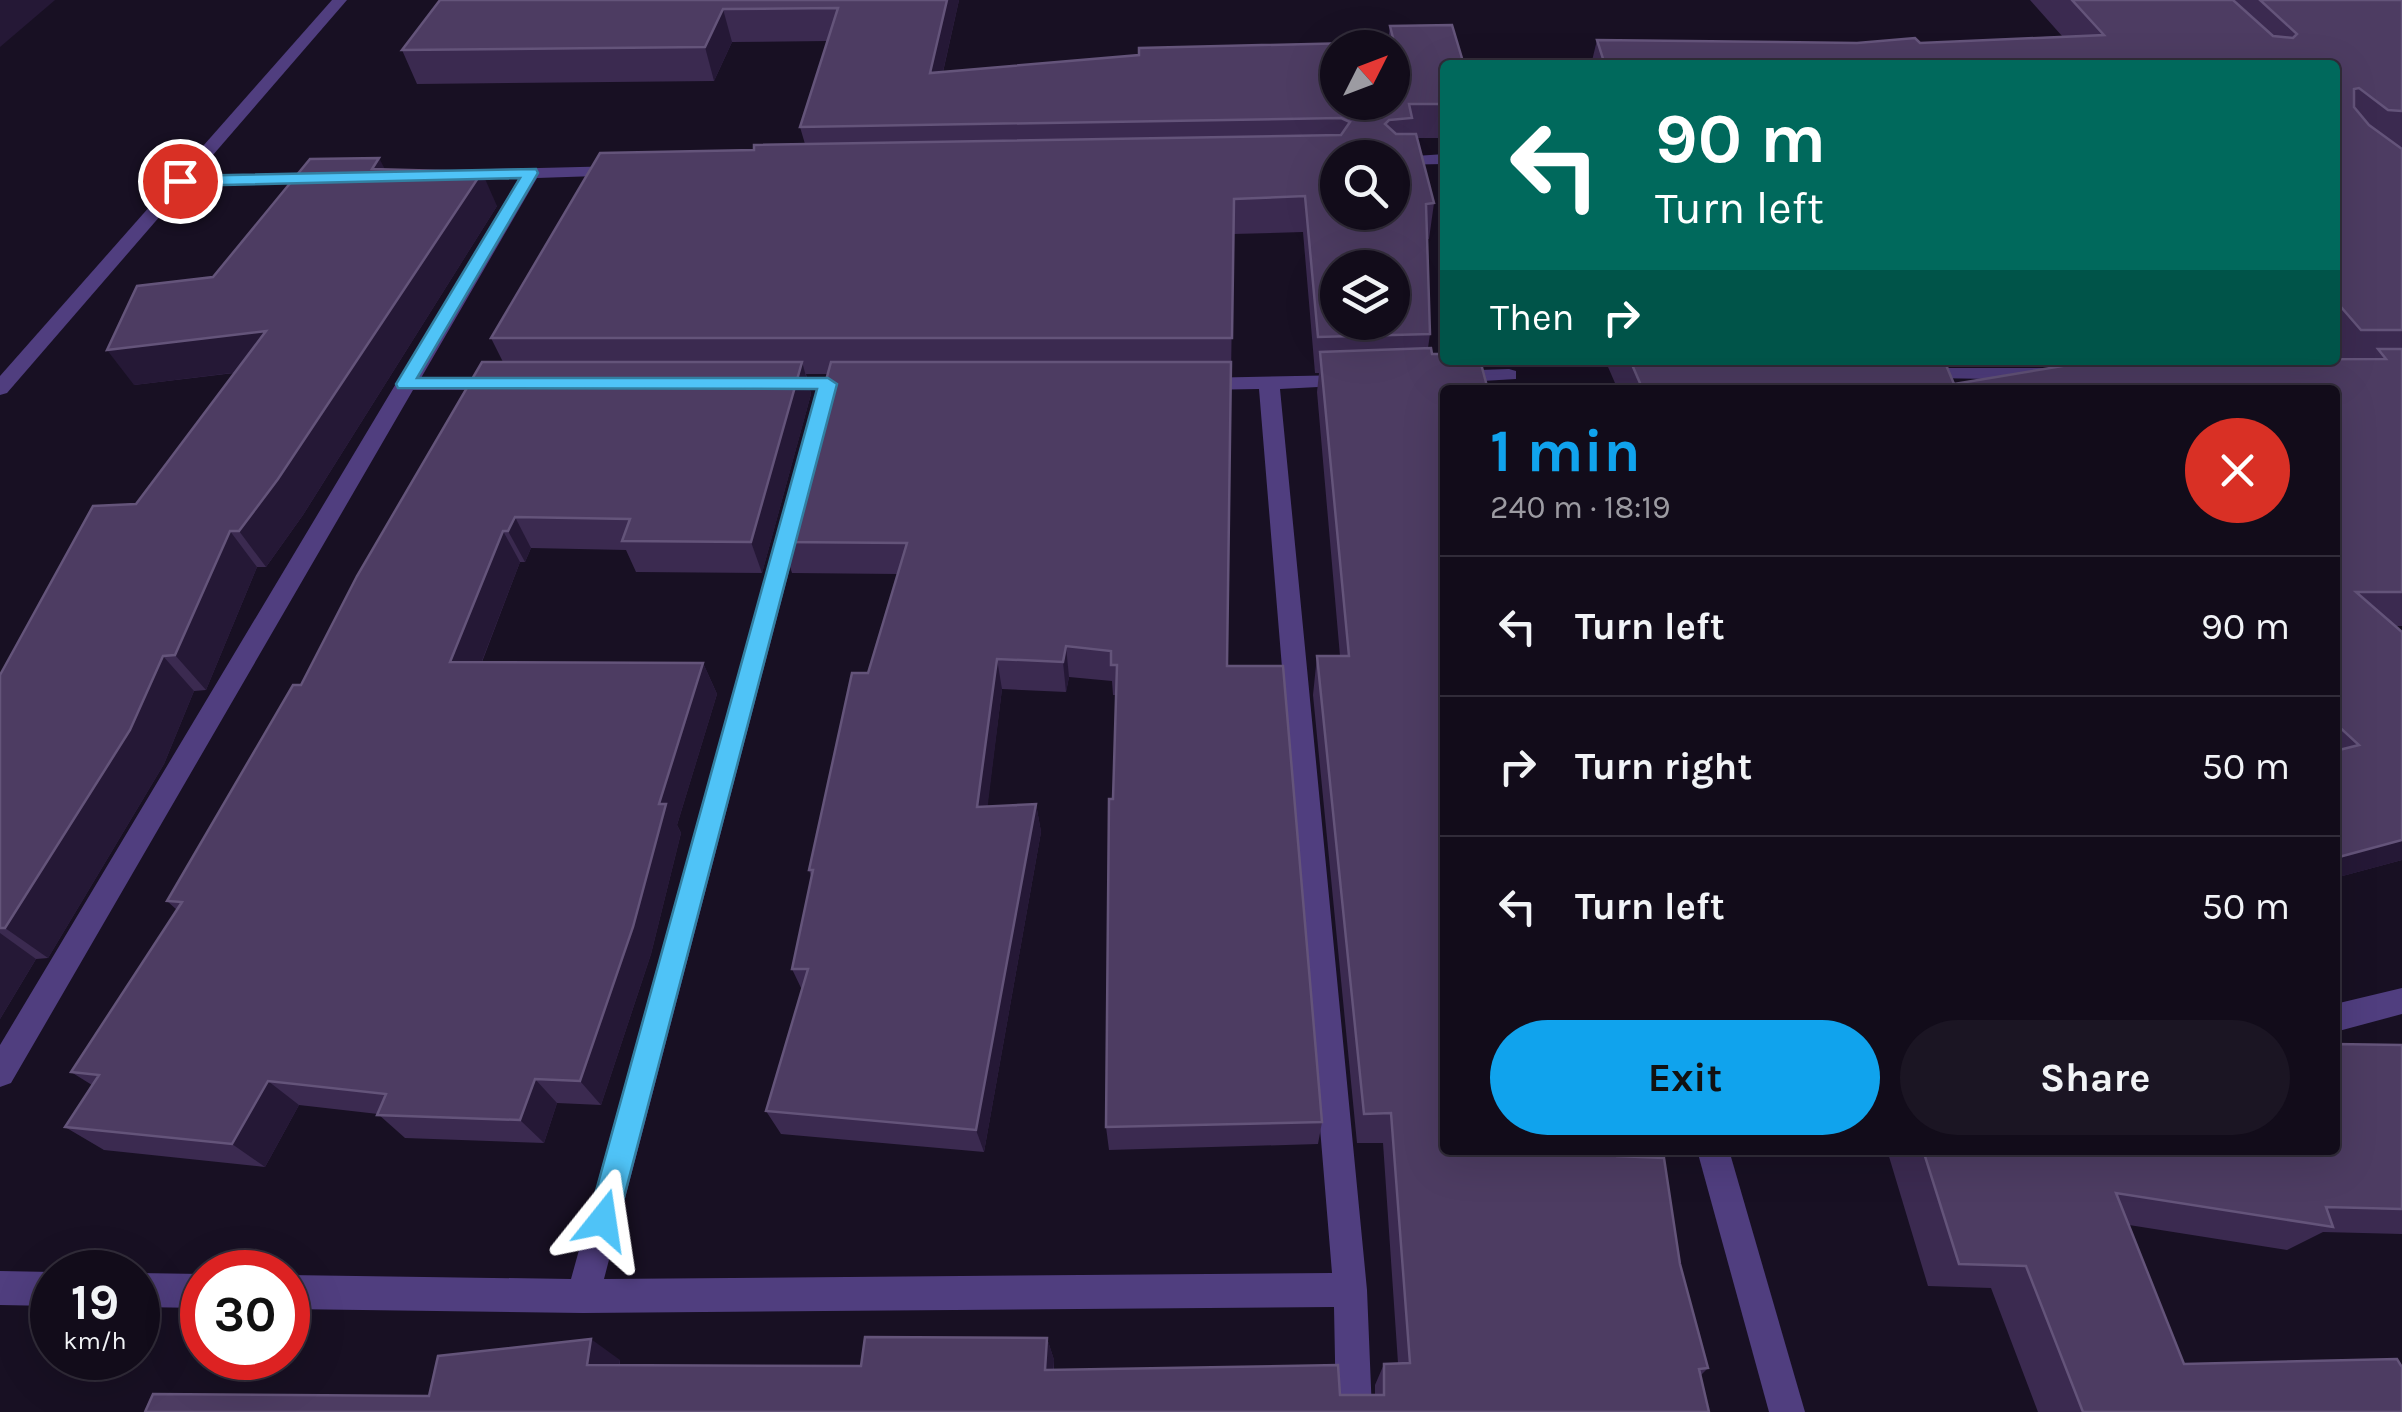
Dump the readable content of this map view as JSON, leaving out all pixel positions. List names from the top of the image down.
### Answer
{
  "north": "top right",
  "page": {
    "turn": ["90 m", "Turn left"],
    "then": "Then",
    "heading": ["1 min", "240 m · 18:19"],
    "list": [
      {
        "name": "Turn left",
        "value": "90 m"
      },
      {
        "name": "Turn right",
        "value": "50 m"
      },
      {
        "name": "Turn left",
        "value": "50 m"
      }
    ],
    "buttons": ["Exit", "Share"],
    "speed": "19 km/h",
    "limit": "30"
  }
}
